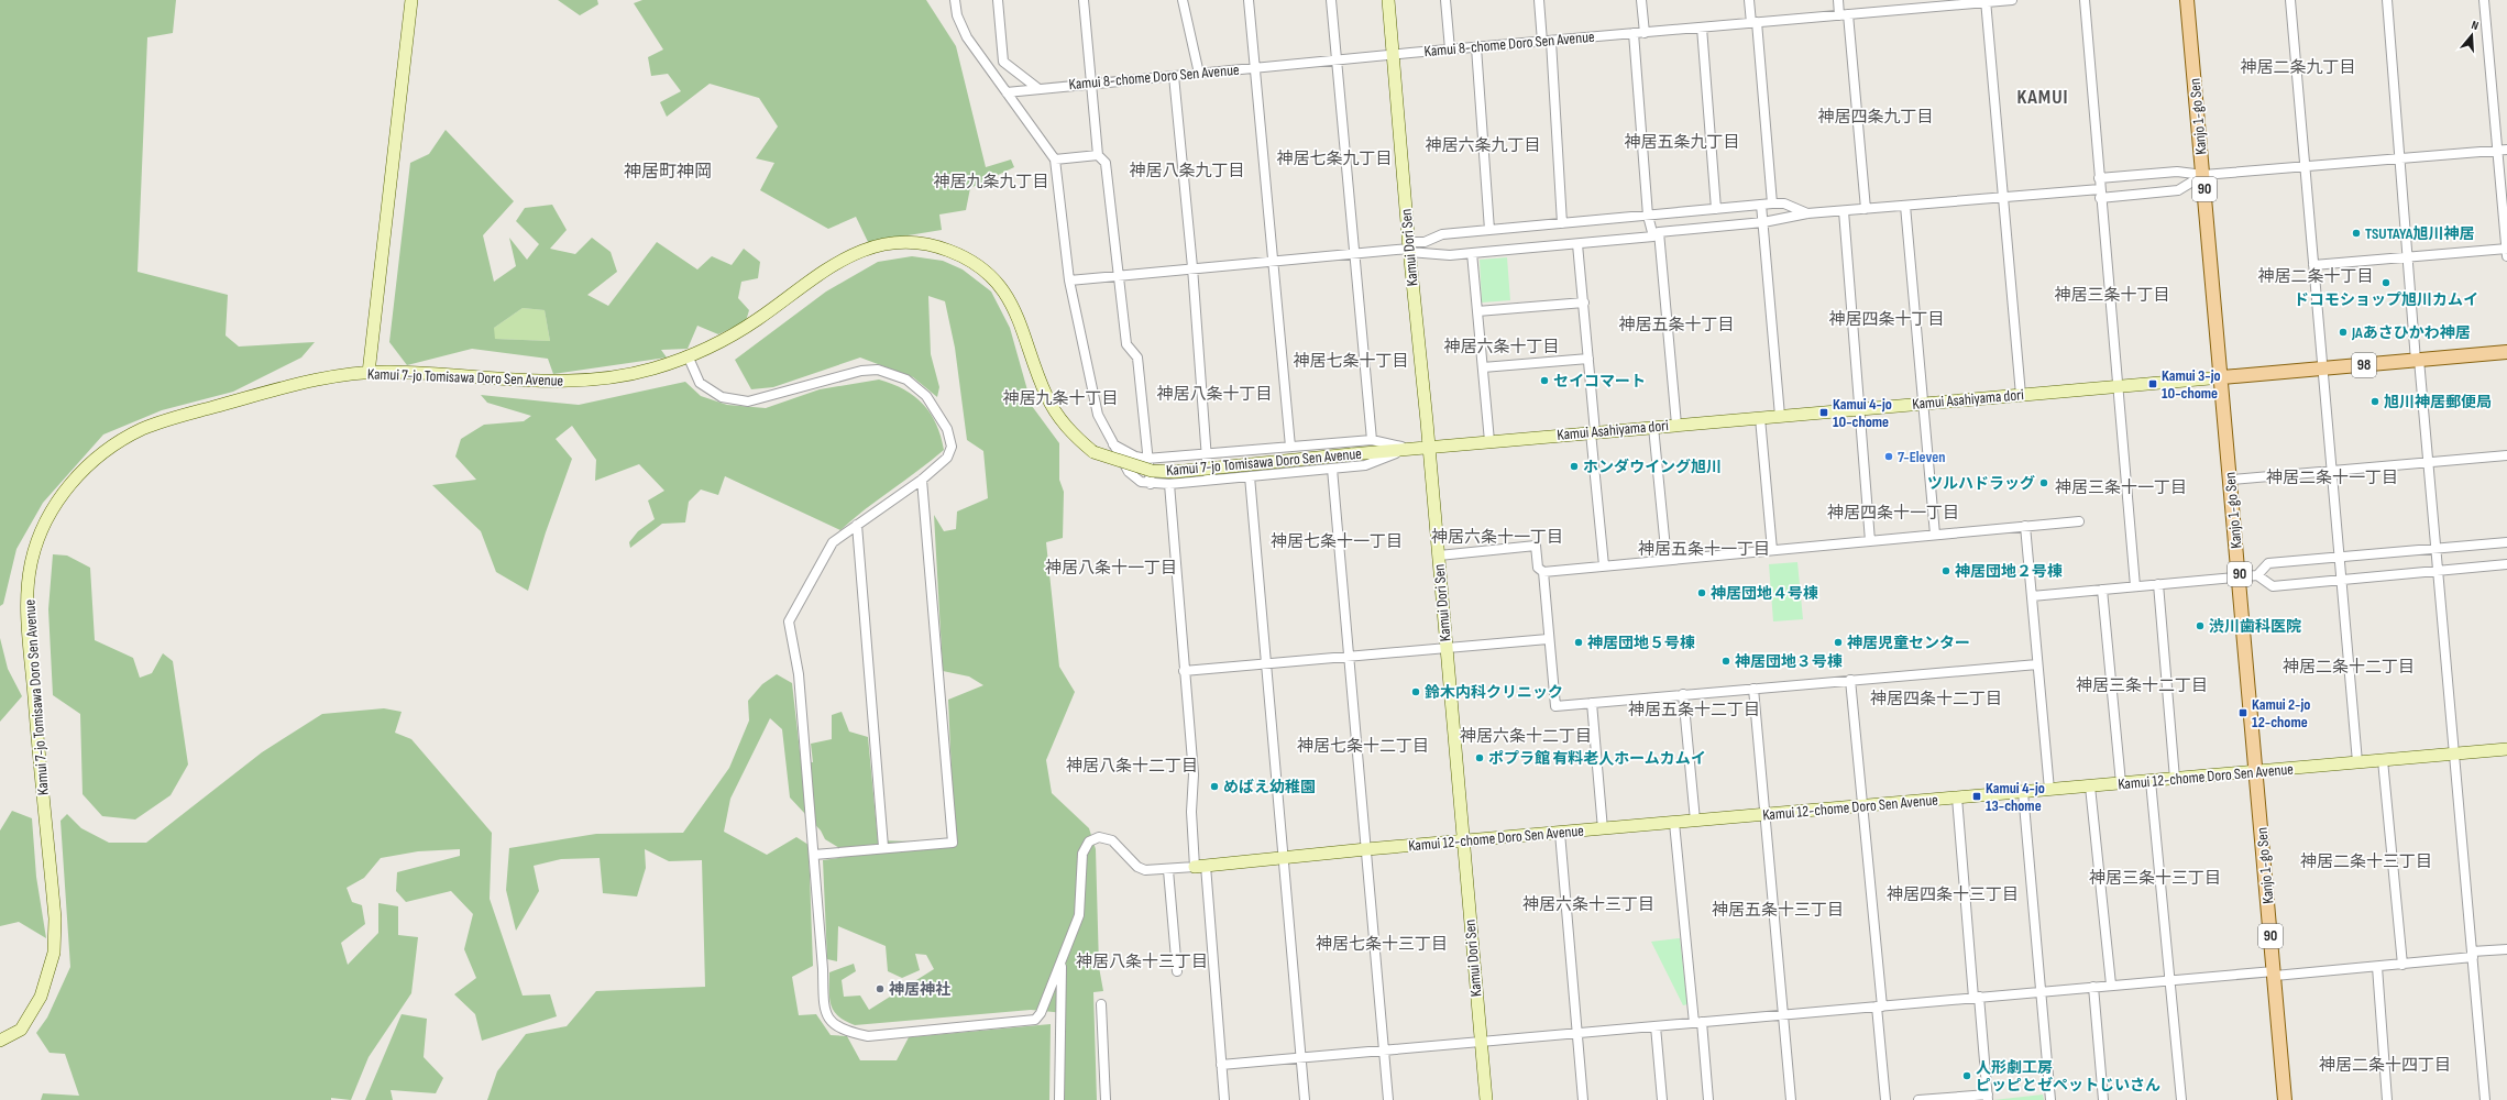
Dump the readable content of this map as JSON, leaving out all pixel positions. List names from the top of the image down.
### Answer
{
  "streets": {
    "main road": [
      "Kanjo 1-go Sen",
      "90",
      "98",
      "Kamui Asahiyama dori"
    ],
    "street": [
      "Kamui 8-chome Doro Sen Avenue",
      "Kamui Dori Sen",
      "Kamui 7-jo Tomisawa Doro Sen Avenue",
      "Kamui 12-chome Doro Sen Avenue"
    ]
  },
  "crossings": [
    ["Kamui 8-chome Doro Sen Avenue", "Kamui Dori Sen"],
    ["Kanjo 1-go Sen", "Kamui Asahiyama dori"],
    ["Kanjo 1-go Sen", "Kamui 12-chome Doro Sen Avenue"],
    ["Kamui Dori Sen", "Kamui 7-jo Tomisawa Doro Sen Avenue"],
    ["Kamui Dori Sen", "Kamui Asahiyama dori"],
    ["Kamui Dori Sen", "Kamui 12-chome Doro Sen Avenue"],
    ["Kamui 7-jo Tomisawa Doro Sen Avenue", "Kamui Asahiyama dori"]
  ],
  "districts": [
    "神居二条九丁目",
    "KAMUI",
    "神居四条九丁目",
    "神居五条九丁目",
    "神居六条九丁目",
    "神居七条九丁目",
    "神居八条九丁目",
    "神居町神岡",
    "神居九条九丁目",
    "神居二条十丁目",
    "神居三条十丁目",
    "神居四条十丁目",
    "神居五条十丁目",
    "神居六条十丁目",
    "神居七条十丁目",
    "神居八条十丁目",
    "神居九条十丁目",
    "神居二条十一丁目",
    "神居三条十一丁目",
    "神居四条十一丁目",
    "神居六条十一丁目",
    "神居七条十一丁目",
    "神居五条十一丁目",
    "神居八条十一丁目",
    "神居二条十二丁目",
    "神居三条十二丁目",
    "神居四条十二丁目",
    "神居五条十二丁目",
    "神居六条十二丁目",
    "神居七条十二丁目",
    "神居八条十二丁目",
    "神居二条十三丁目",
    "神居三条十三丁目",
    "神居四条十三丁目",
    "神居六条十三丁目",
    "神居五条十三丁目",
    "神居七条十三丁目",
    "神居八条十三丁目",
    "神居二条十四丁目"
  ],
  "places": {
    "other": [
      "TSUTAYA旭川神居",
      "ドコモショップ旭川カムイ",
      "JAあさひかわ神居",
      "セイコマート",
      "旭川神居郵便局",
      "7-Eleven",
      "ホンダウイング旭川",
      "ツルハドラッグ",
      "神居団地２号棟",
      "神居団地４号棟",
      "渋川歯科医院",
      "神居団地５号棟",
      "神居児童センター",
      "神居団地３号棟",
      "鈴木内科クリニック",
      "ポプラ館 有料老人ホームカムイ",
      "めばえ幼稚園",
      "神居神社",
      "人形劇工房 ピッピとゼペットじいさん"
    ],
    "transit": [
      "Kamui 3-jo 10-chome",
      "Kamui 4-jo 10-chome",
      "Kamui 2-jo 12-chome",
      "Kamui 4-jo 13-chome"
    ]
  },
  "north": "top"
}
